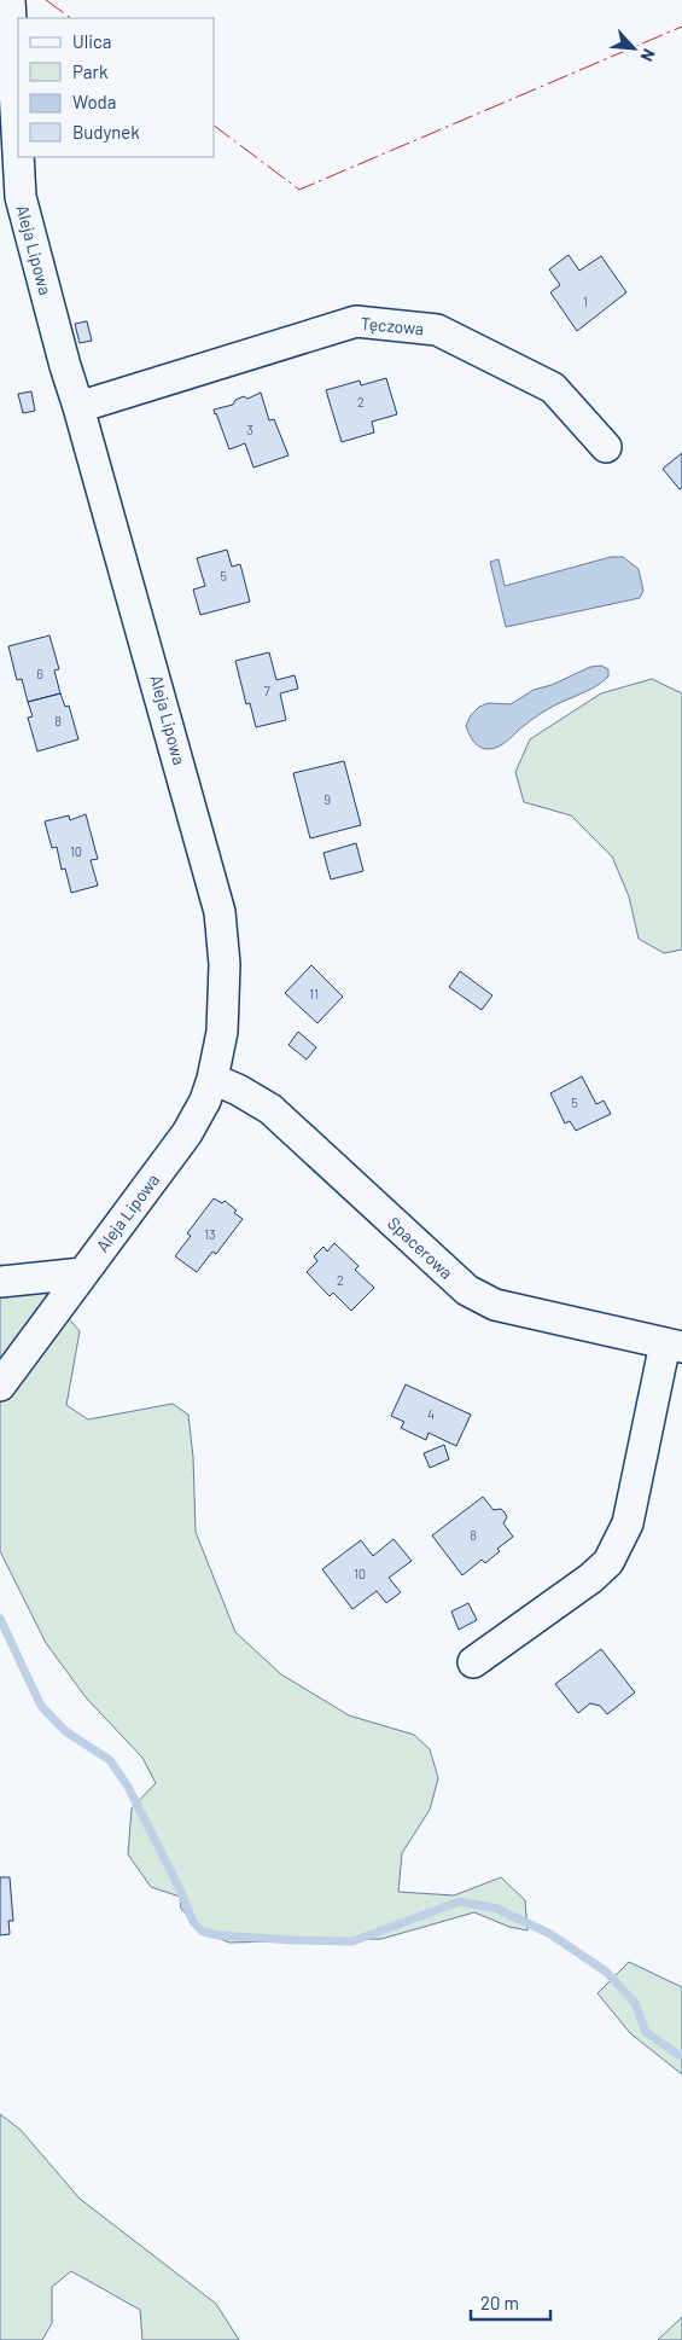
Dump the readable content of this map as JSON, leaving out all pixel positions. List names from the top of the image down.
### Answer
{
  "streets": {
    "street": ["Aleja Lipowa", "Tęczowa", "Spacerowa"]
  },
  "crossings": [
    ["Aleja Lipowa", "Tęczowa"],
    ["Aleja Lipowa", "Spacerowa"]
  ],
  "house_numbers": [
    "1",
    "2",
    "3",
    "5",
    "6",
    "7",
    "8",
    "9",
    "10",
    "11",
    "5",
    "13",
    "2",
    "4",
    "8",
    "10"
  ],
  "legend": [
    "Ulica",
    "Park",
    "Woda",
    "Budynek"
  ],
  "scale_bar": "20 m",
  "north": "bottom right"
}
